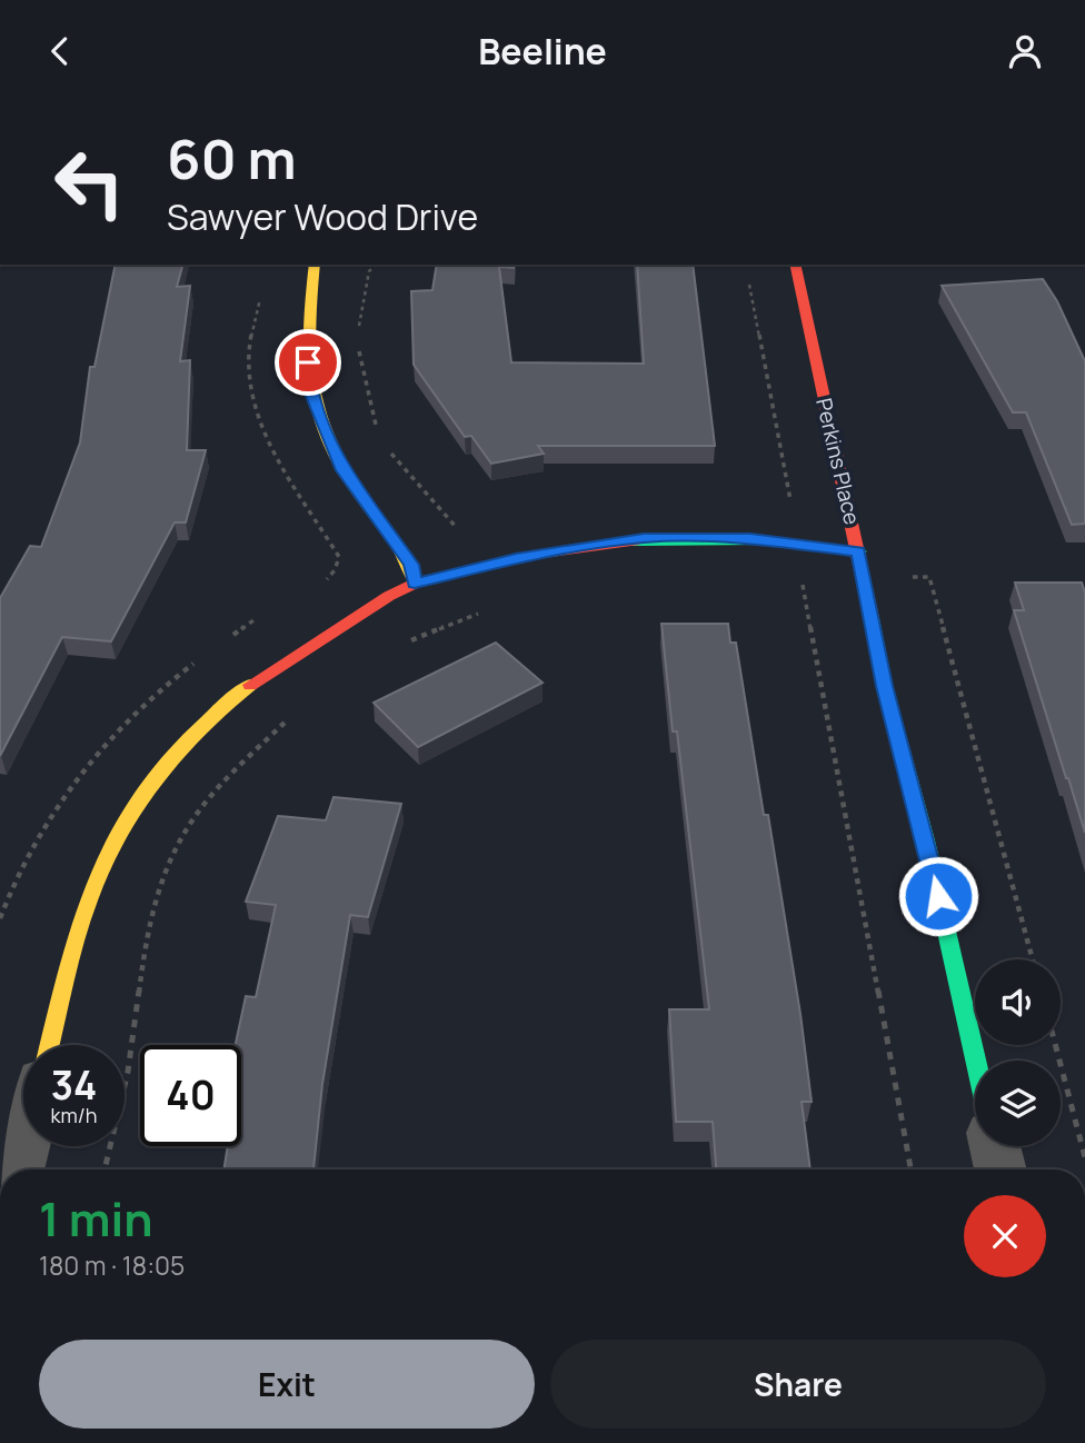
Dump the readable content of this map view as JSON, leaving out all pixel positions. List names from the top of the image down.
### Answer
{
  "streets": {
    "street": ["Perkins Place"]
  },
  "page": {
    "header": "Beeline",
    "turn": ["60 m", "Sawyer Wood Drive"],
    "speed": "34 km/h",
    "limit": "40",
    "heading": ["1 min", "180 m · 18:05"],
    "buttons": ["Exit", "Share"]
  }
}
